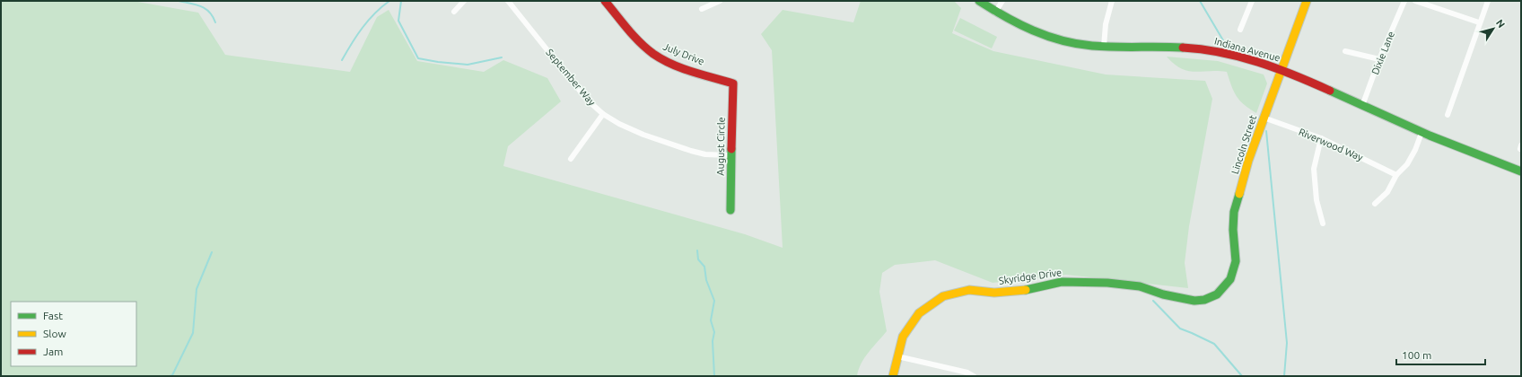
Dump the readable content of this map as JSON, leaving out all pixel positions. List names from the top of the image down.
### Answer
{
  "streets": {
    "street": [
      "Indiana Avenue",
      "Dixie Lane",
      "July Drive",
      "September Way",
      "Lincoln Street",
      "Riverwood Way",
      "August Circle",
      "Skyridge Drive"
    ]
  },
  "crossings": [
    ["Indiana Avenue", "Dixie Lane"],
    ["Indiana Avenue", "Lincoln Street"],
    ["July Drive", "August Circle"],
    ["September Way", "August Circle"],
    ["Lincoln Street", "Riverwood Way"],
    ["Lincoln Street", "Skyridge Drive"]
  ],
  "legend": ["Fast", "Slow", "Jam"],
  "scale_bar": "100 m",
  "north": "top right"
}
